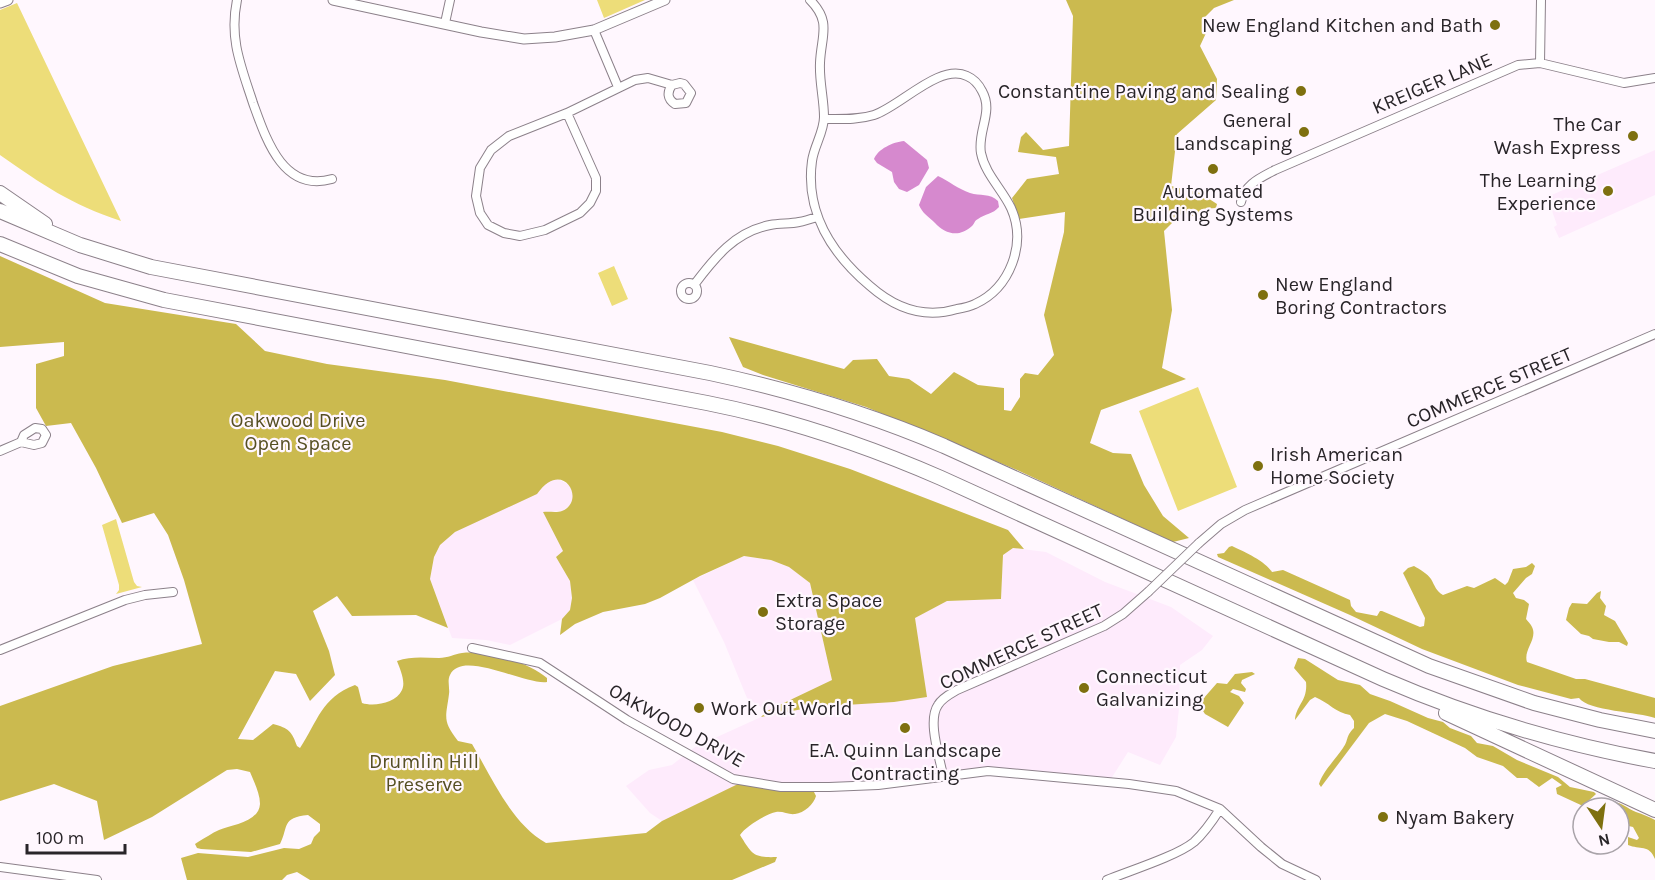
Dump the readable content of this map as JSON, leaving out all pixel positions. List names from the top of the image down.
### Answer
{
  "streets": {
    "street": ["KREIGER LANE", "COMMERCE STREET", "OAKWOOD DRIVE"]
  },
  "crossings": [
    ["COMMERCE STREET", "OAKWOOD DRIVE"]
  ],
  "parks": ["Oakwood Drive Open Space", "Drumlin Hill Preserve"],
  "places": [
    "New England Kitchen and Bath",
    "Constantine Paving and Sealing",
    "General Landscaping",
    "The Car Wash Express",
    "Automated Building Systems",
    "The Learning Experience",
    "New England Boring Contractors",
    "Irish American Home Society",
    "Extra Space Storage",
    "Connecticut Galvanizing",
    "Work Out World",
    "E.A. Quinn Landscape Contracting",
    "Nyam Bakery"
  ],
  "scale_bar": "100 m",
  "north": "bottom"
}
